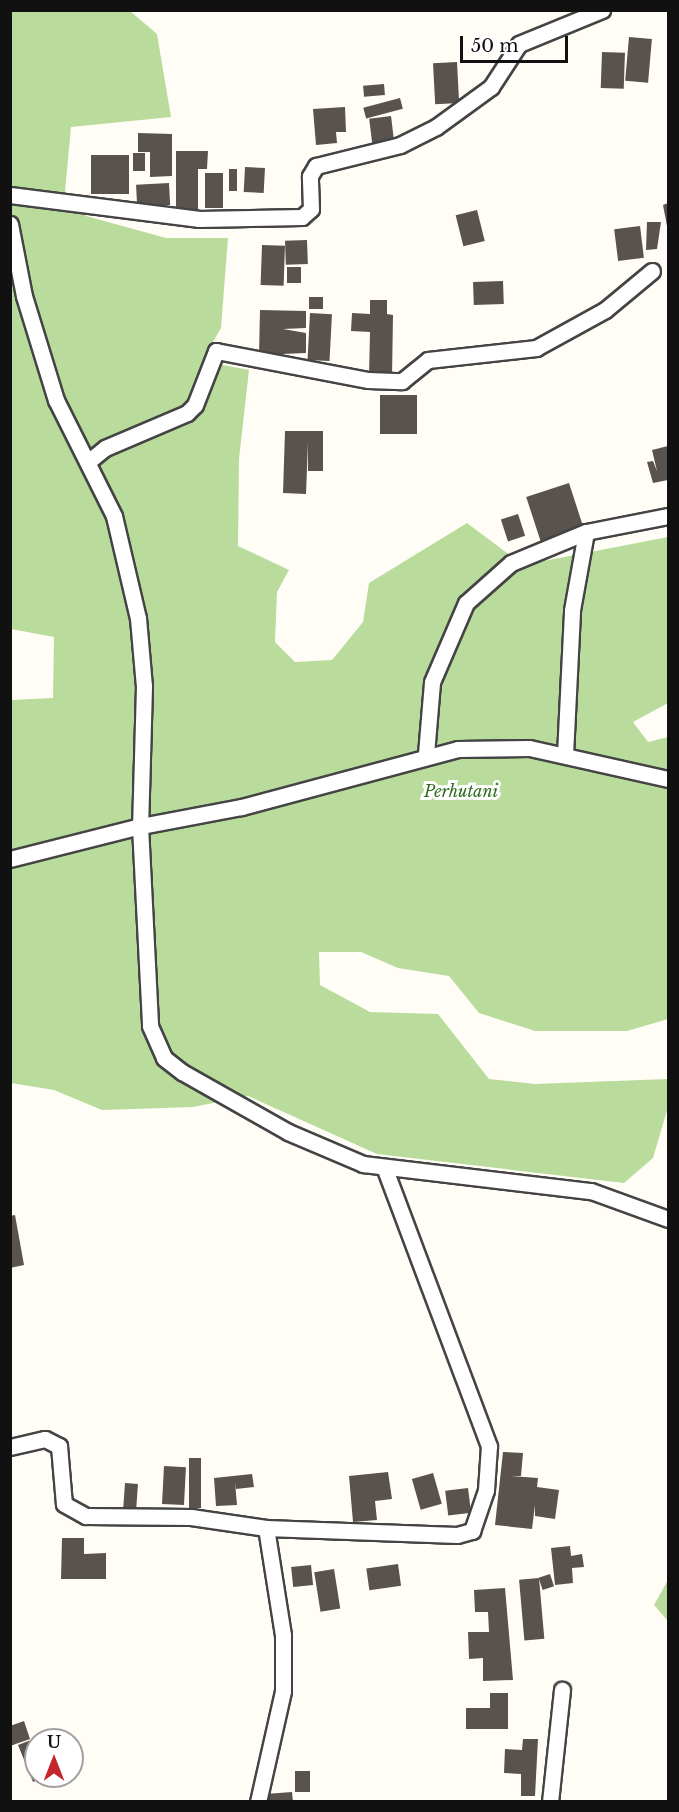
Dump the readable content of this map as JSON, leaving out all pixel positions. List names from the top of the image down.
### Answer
{
  "parks": ["Perhutani"],
  "scale_bar": "50 m",
  "north": "top"
}
